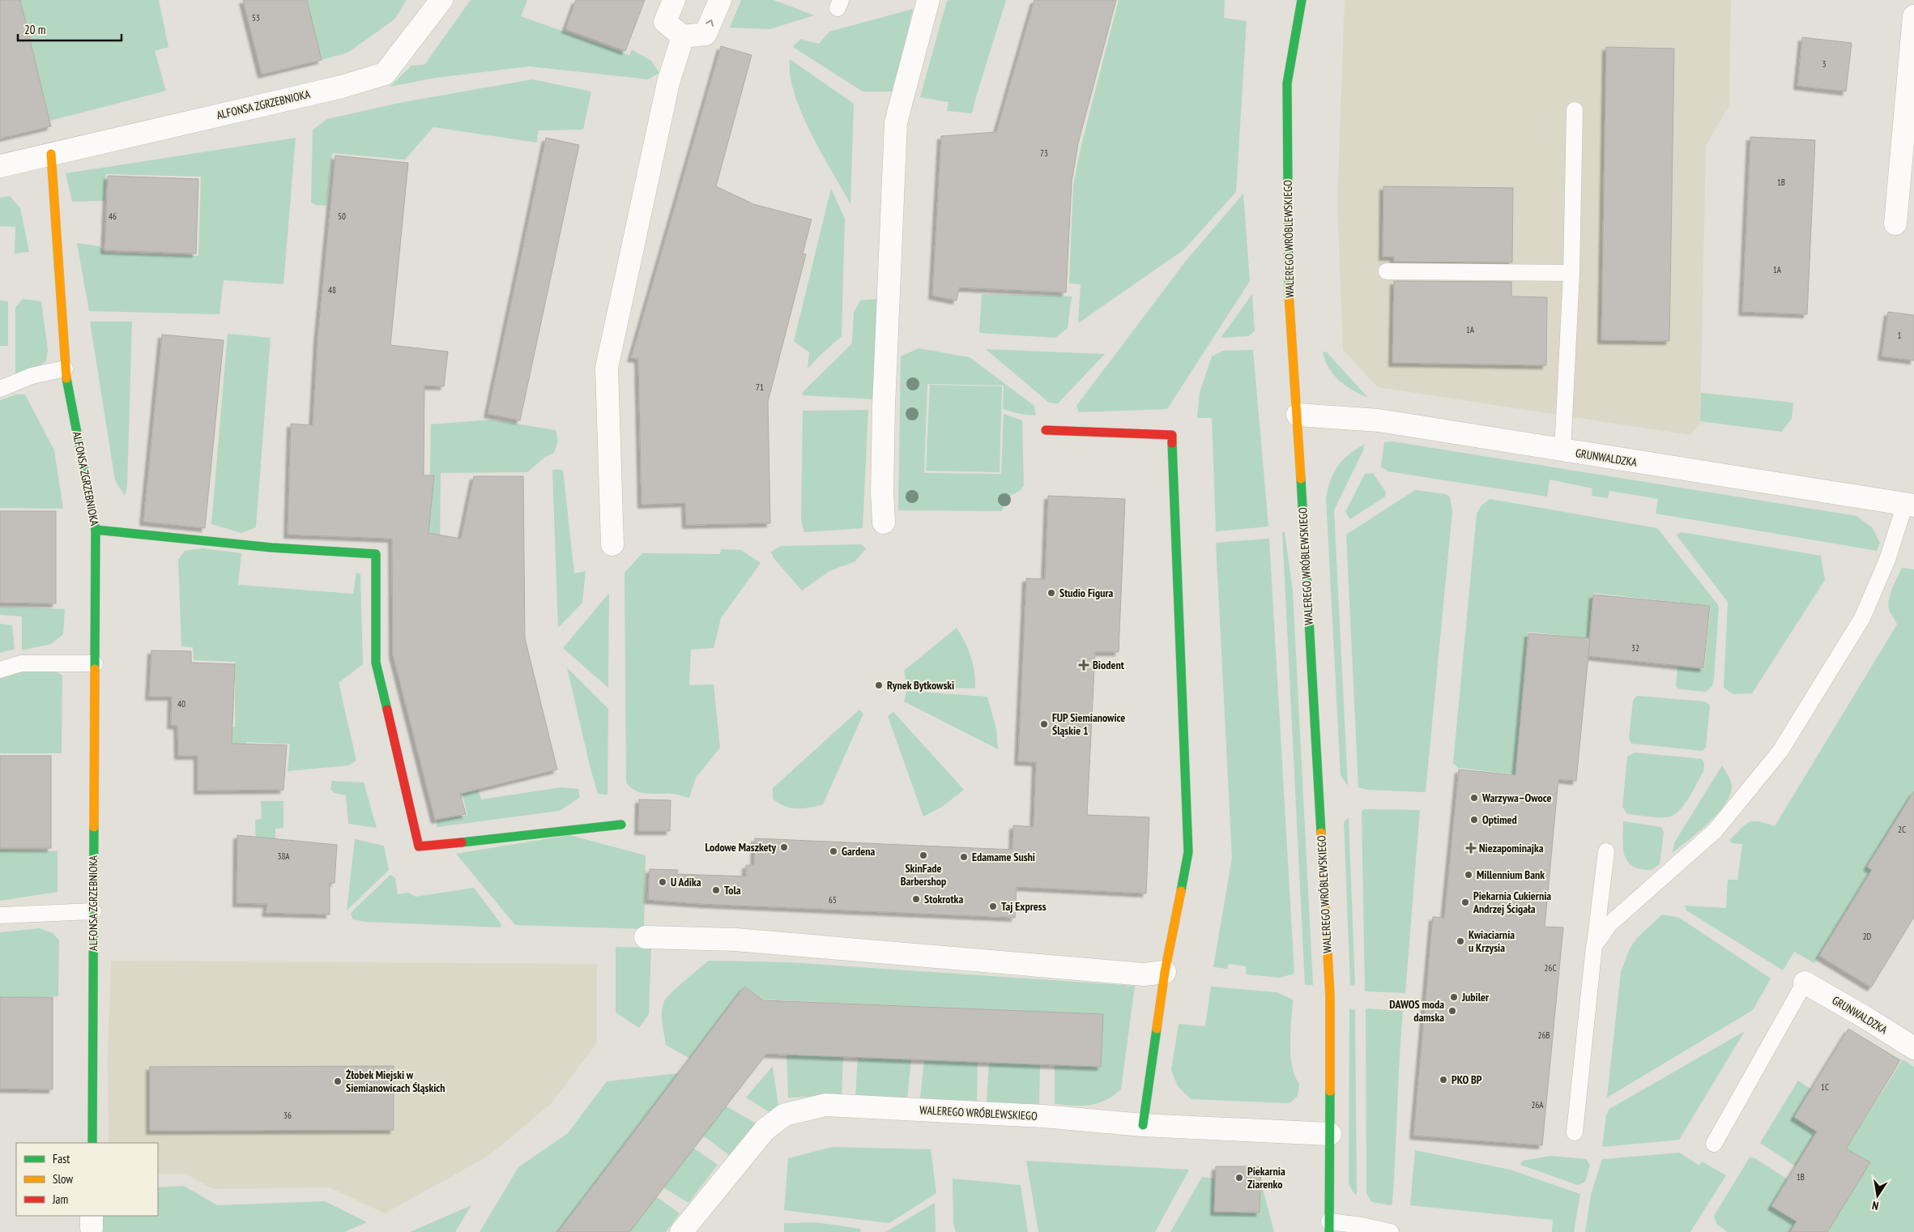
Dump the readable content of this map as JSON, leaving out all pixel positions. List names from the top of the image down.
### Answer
{
  "streets": {
    "street": ["ALFONSA ZGRZEBNIOKA", "WALEREGO WRÓBLEWSKIEGO", "GRUNWALDZKA"]
  },
  "crossings": [
    ["WALEREGO WRÓBLEWSKIEGO", "GRUNWALDZKA"]
  ],
  "places": {
    "other": [
      "Studio Figura",
      "Rynek Bytkowski",
      "FUP Siemianowice Śląskie 1",
      "Warzywa–Owoce",
      "Optimed",
      "Lodowe Maszkety",
      "Gardena",
      "SkinFade Barbershop",
      "Edamame Sushi",
      "Millennium Bank",
      "U Adika",
      "Tola",
      "Stokrotka",
      "Piekarnia Cukiernia Andrzej Ścigała",
      "Taj Express",
      "Kwiaciarnia u Krzysia",
      "Jubiler",
      "DAWOS moda damska",
      "PKO BP",
      "Żłobek Miejski w Siemianowicach Śląskich",
      "Piekarnia Ziarenko"
    ],
    "health": ["Biodent", "Niezapominajka"]
  },
  "house_numbers": [
    "53",
    "3",
    "73",
    "1B",
    "46",
    "50",
    "1A",
    "48",
    "1A",
    "1",
    "71",
    "32",
    "40",
    "2C",
    "38A",
    "65",
    "2D",
    "26C",
    "26B",
    "1C",
    "26A",
    "36",
    "1B"
  ],
  "legend": ["Fast", "Slow", "Jam"],
  "scale_bar": "20 m",
  "north": "bottom"
}
